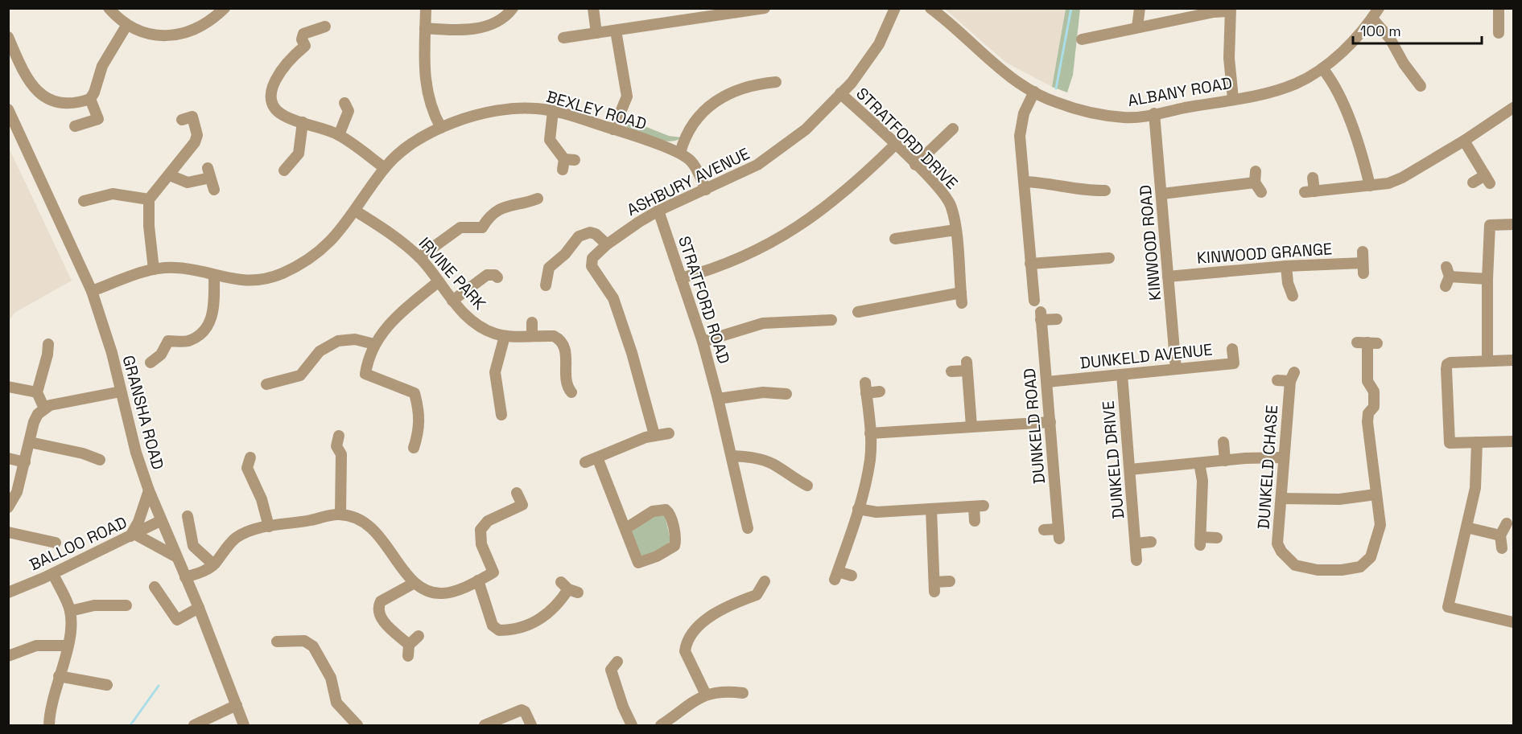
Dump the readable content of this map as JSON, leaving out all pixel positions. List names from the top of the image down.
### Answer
{
  "streets": {
    "street": [
      "ALBANY ROAD",
      "BEXLEY ROAD",
      "STRATFORD DRIVE",
      "ASHBURY AVENUE",
      "KINWOOD ROAD",
      "KINWOOD GRANGE",
      "IRVINE PARK",
      "STRATFORD ROAD",
      "DUNKELD AVENUE",
      "GRANSHA ROAD",
      "DUNKELD ROAD",
      "DUNKELD DRIVE",
      "DUNKELD CHASE",
      "BALLOO ROAD"
    ]
  },
  "crossings": [
    ["ALBANY ROAD", "KINWOOD ROAD"],
    ["BEXLEY ROAD", "ASHBURY AVENUE"],
    ["BEXLEY ROAD", "IRVINE PARK"],
    ["BEXLEY ROAD", "GRANSHA ROAD"],
    ["STRATFORD DRIVE", "ASHBURY AVENUE"],
    ["ASHBURY AVENUE", "STRATFORD ROAD"],
    ["KINWOOD ROAD", "KINWOOD GRANGE"],
    ["KINWOOD ROAD", "DUNKELD AVENUE"],
    ["DUNKELD AVENUE", "DUNKELD ROAD"],
    ["DUNKELD AVENUE", "DUNKELD DRIVE"],
    ["GRANSHA ROAD", "BALLOO ROAD"]
  ],
  "scale_bar": "100 m"
}
